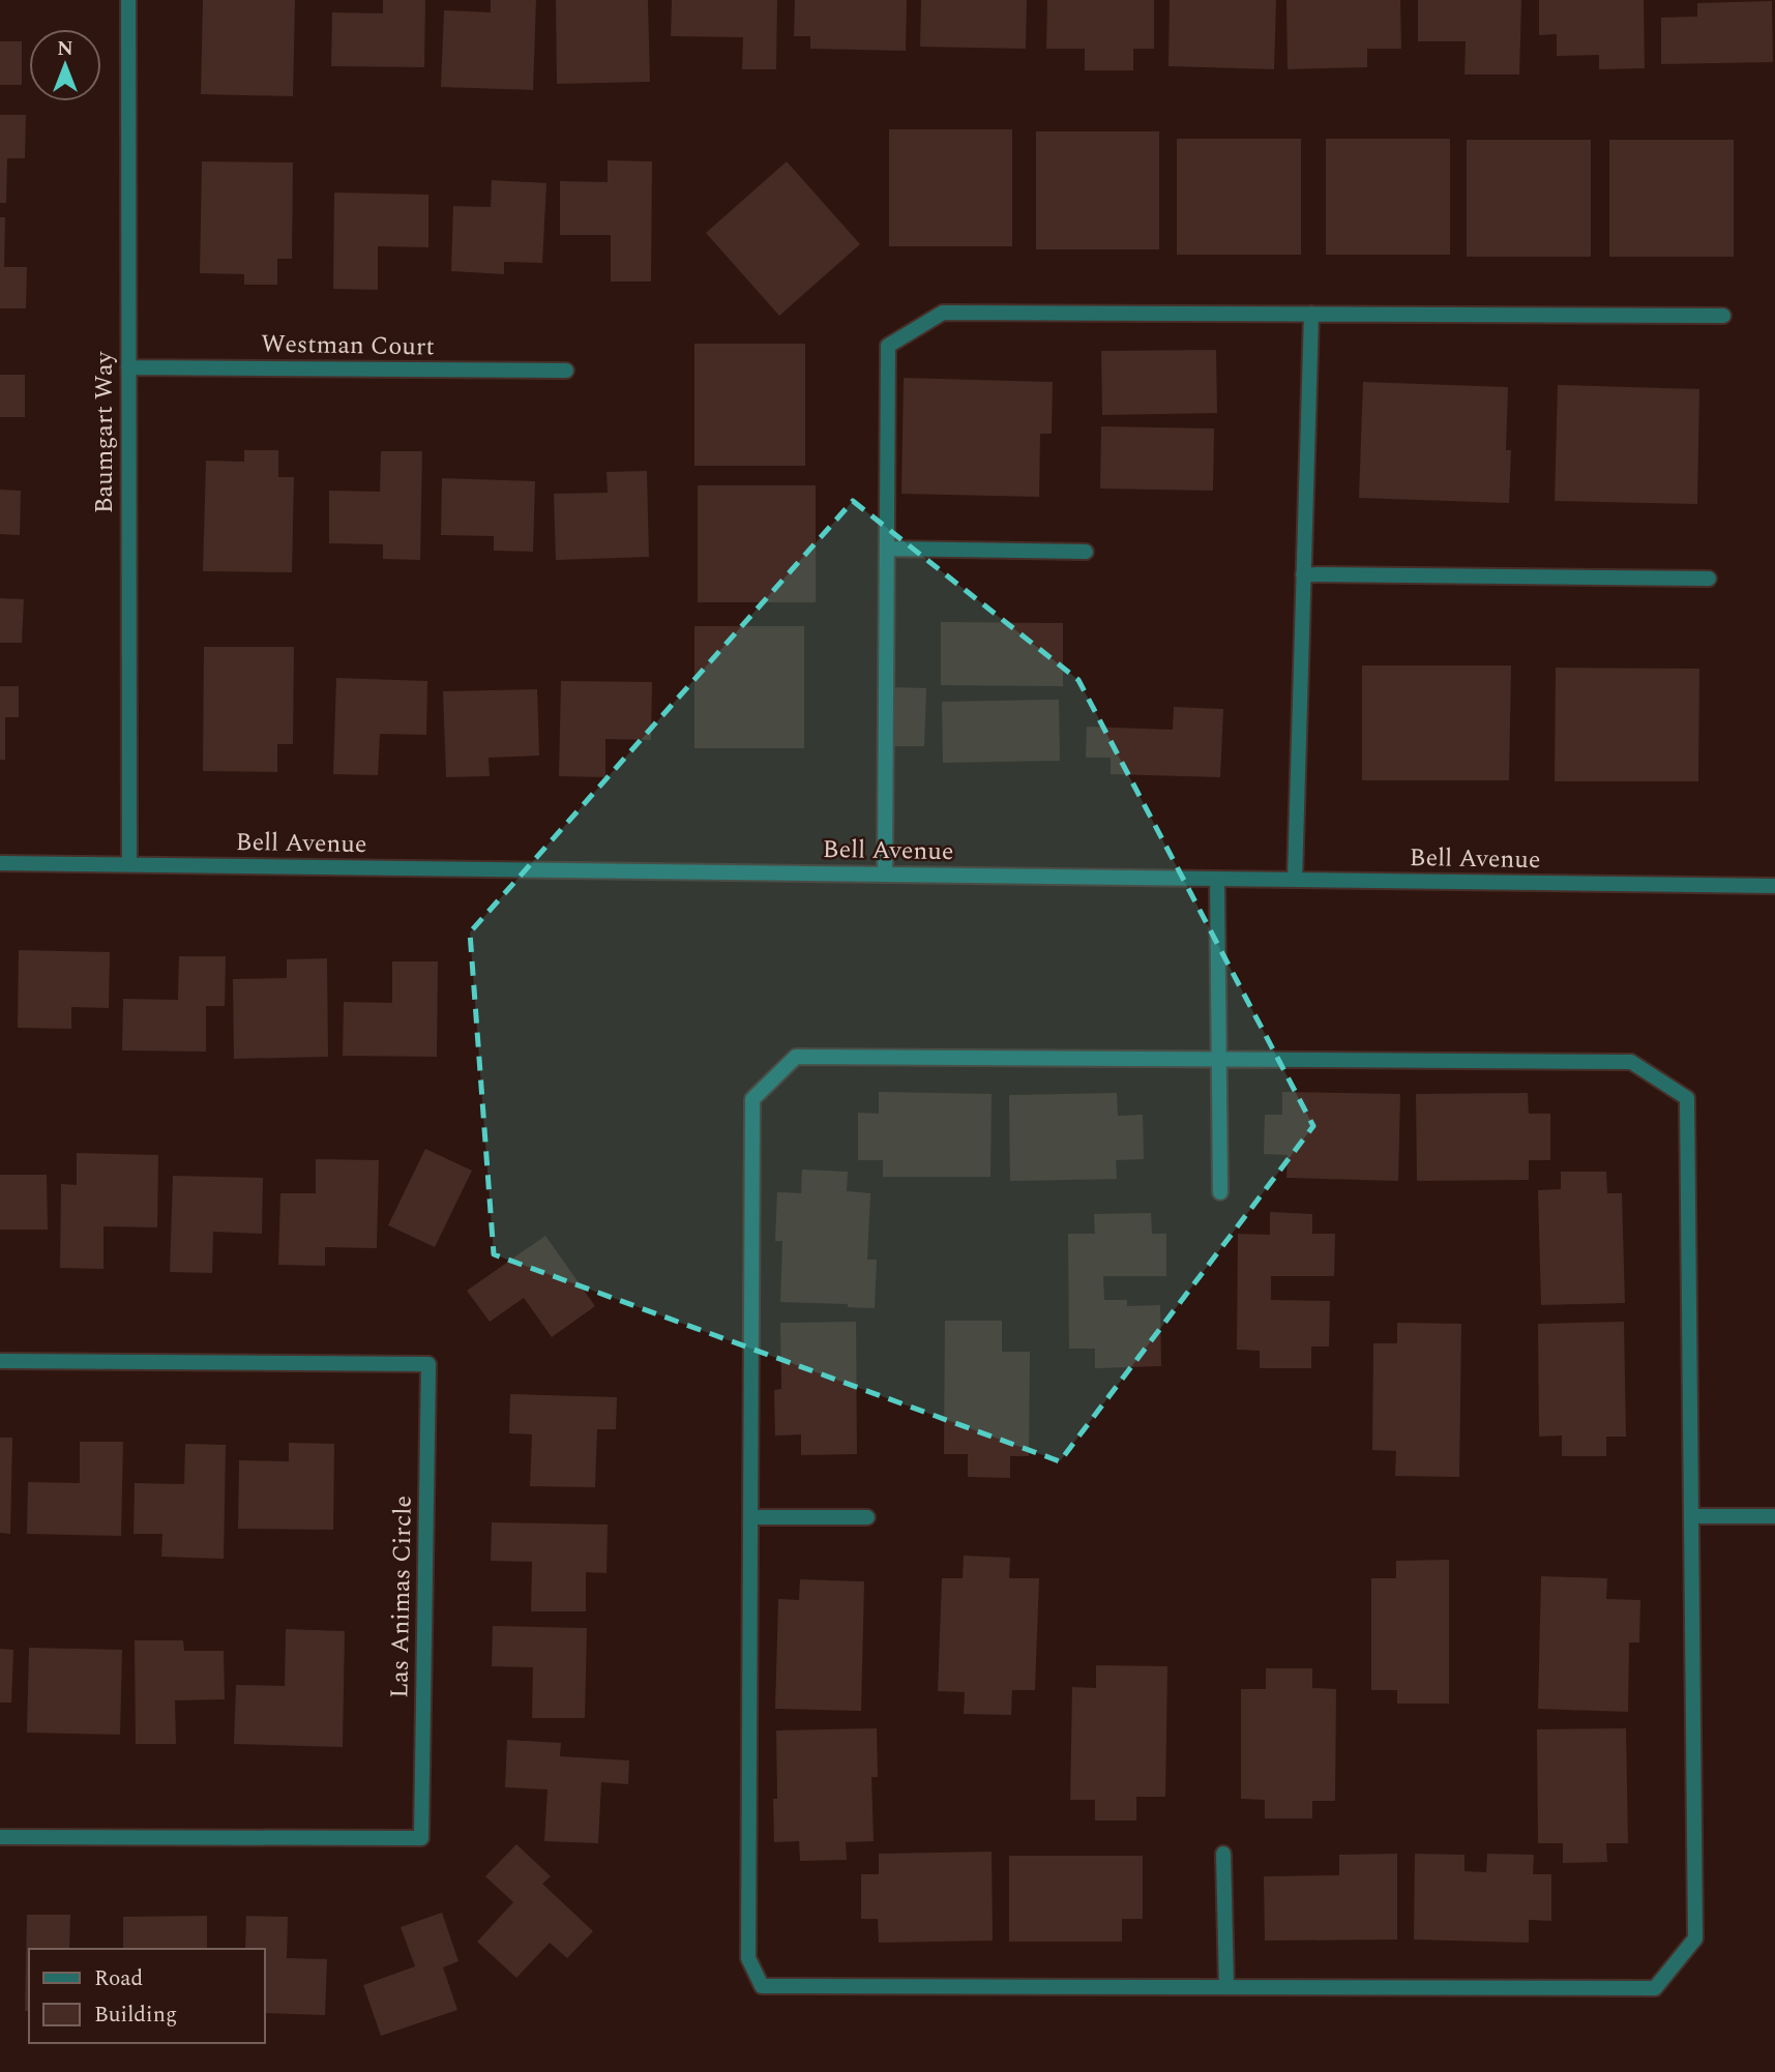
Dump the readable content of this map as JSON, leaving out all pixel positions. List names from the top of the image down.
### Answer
{
  "streets": {
    "street": [
      "Westman Court",
      "Baumgart Way",
      "Bell Avenue",
      "Las Animas Circle"
    ]
  },
  "crossings": [
    ["Westman Court", "Baumgart Way"],
    ["Baumgart Way", "Bell Avenue"]
  ],
  "legend": ["Road", "Building"],
  "north": "top"
}
